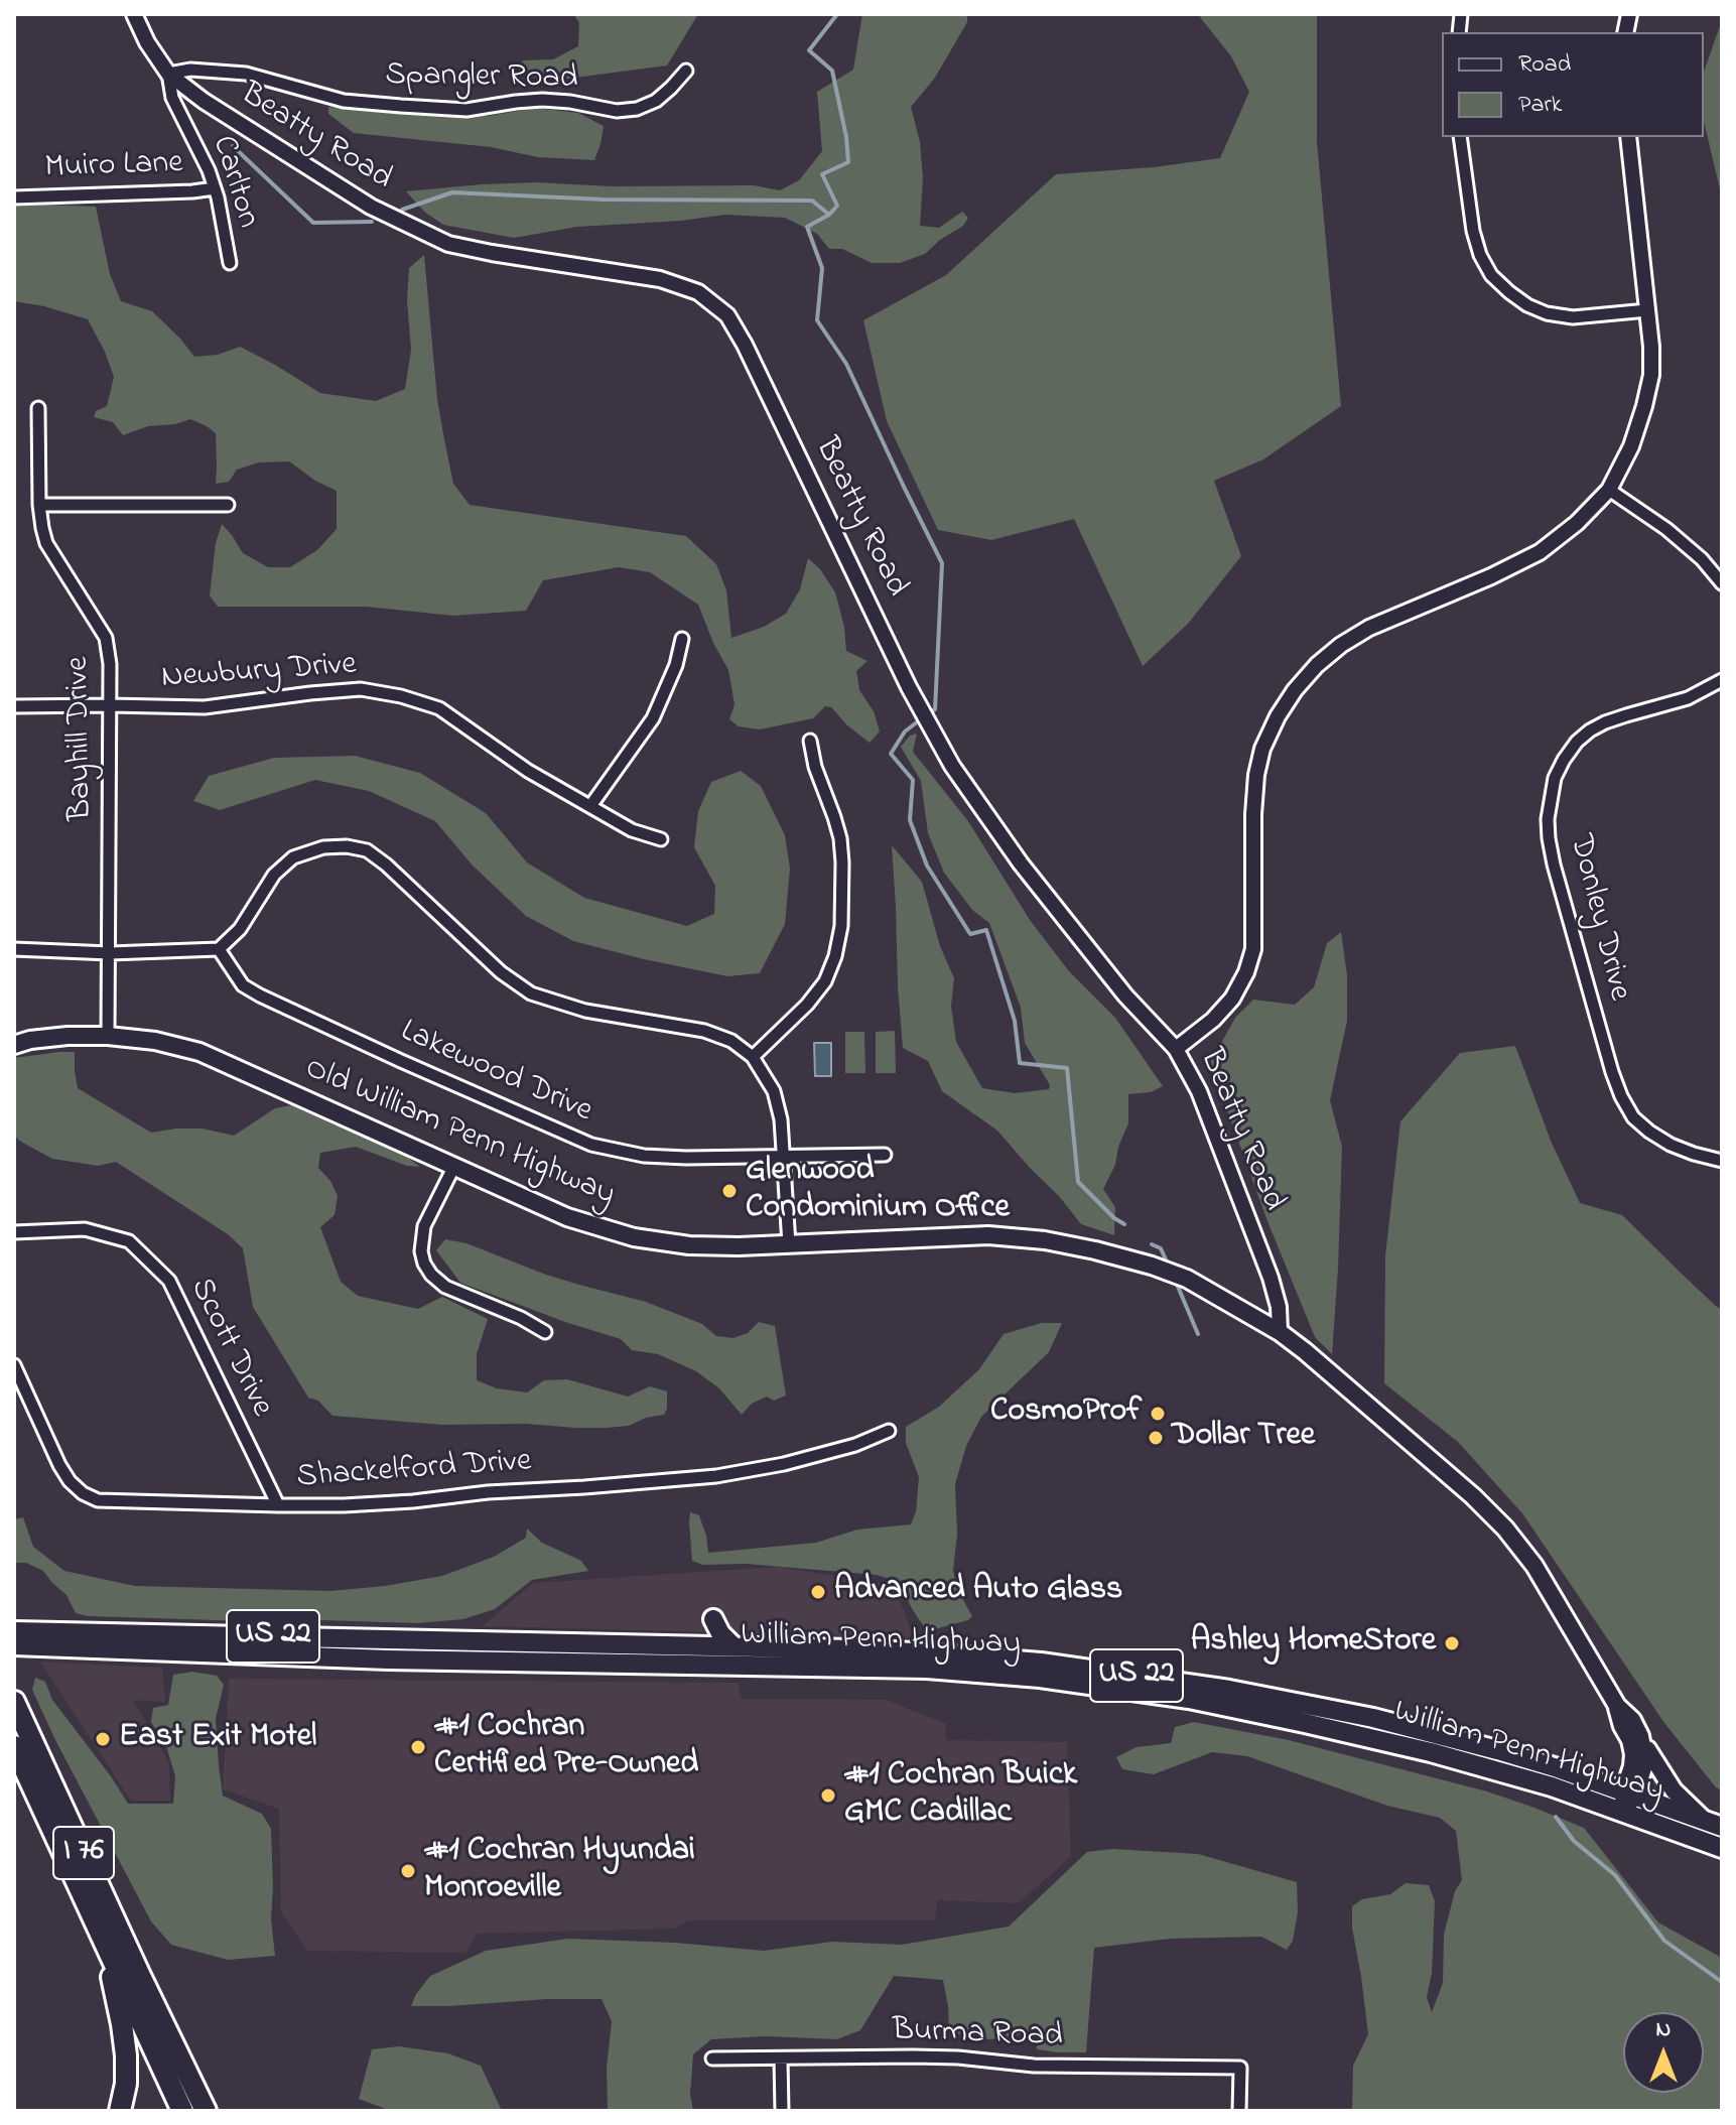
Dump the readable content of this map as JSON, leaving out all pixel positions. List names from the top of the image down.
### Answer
{
  "streets": {
    "highway": ["US 22", "William Penn Highway", "I 76"],
    "main road": ["Old William Penn Highway"],
    "street": [
      "Spangler Road",
      "Beatty Road",
      "Muiro Lane",
      "Carlton",
      "Newbury Drive",
      "Bayhill Drive",
      "Donley Drive",
      "Lakewood Drive",
      "Scott Drive",
      "Shackelford Drive",
      "Burma Road"
    ]
  },
  "crossings": [
    ["Spangler Road", "Beatty Road"],
    ["Spangler Road", "Carlton"],
    ["Beatty Road", "Carlton"],
    ["Beatty Road", "Old William Penn Highway"],
    ["Muiro Lane", "Carlton"],
    ["Newbury Drive", "Bayhill Drive"],
    ["Bayhill Drive", "Old William Penn Highway"],
    ["Old William Penn Highway", "William Penn Highway"],
    ["Scott Drive", "Shackelford Drive"]
  ],
  "places": [
    "Glenwood Condominium Office",
    "CosmoProf",
    "Dollar Tree",
    "Advanced Auto Glass",
    "Ashley HomeStore",
    "East Exit Motel",
    "#1 Cochran Certified Pre-Owned",
    "#1 Cochran Buick GMC Cadillac",
    "#1 Cochran Hyundai Monroeville"
  ],
  "legend": ["Road", "Park"],
  "north": "top"
}
